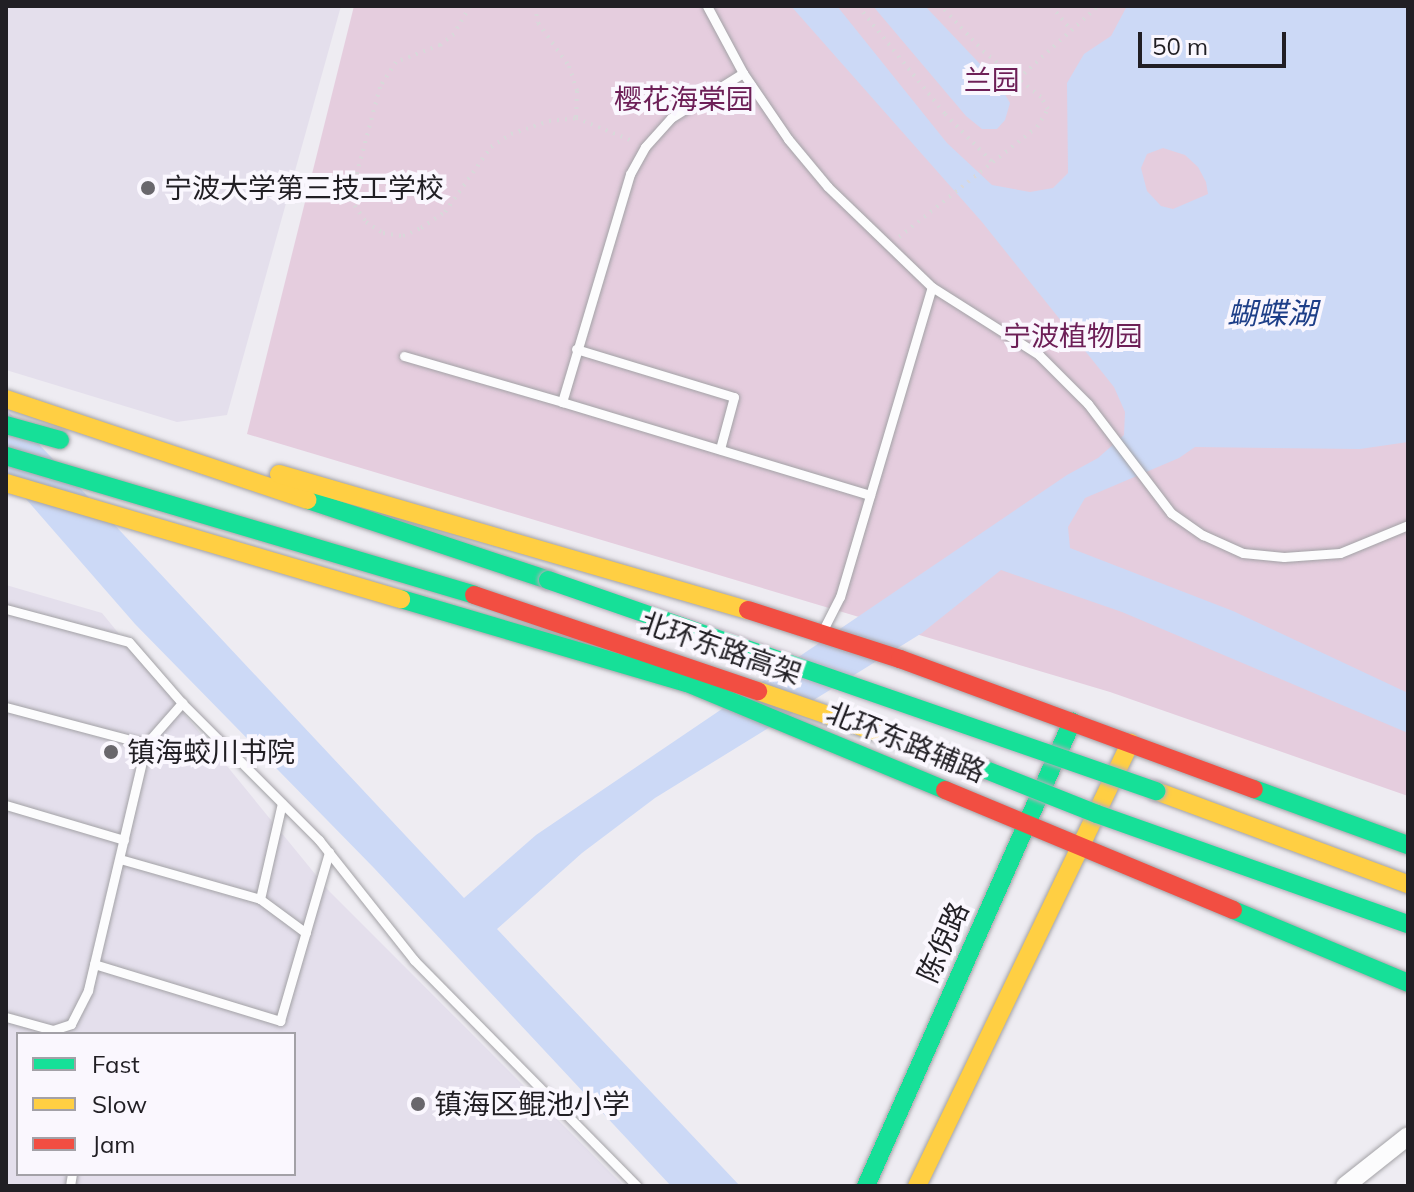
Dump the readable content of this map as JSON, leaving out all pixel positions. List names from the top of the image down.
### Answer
{
  "streets": {
    "main road": ["北环东路高架", "北环东路辅路", "陈倪路"]
  },
  "crossings": [
    ["北环东路辅路", "陈倪路"]
  ],
  "water": ["蝴蝶湖"],
  "parks": ["兰园", "樱花海棠园", "宁波植物园"],
  "places": ["宁波大学第三技工学校", "镇海蛟川书院", "镇海区鲲池小学"],
  "legend": ["Fast", "Slow", "Jam"],
  "scale_bar": "50 m"
}
